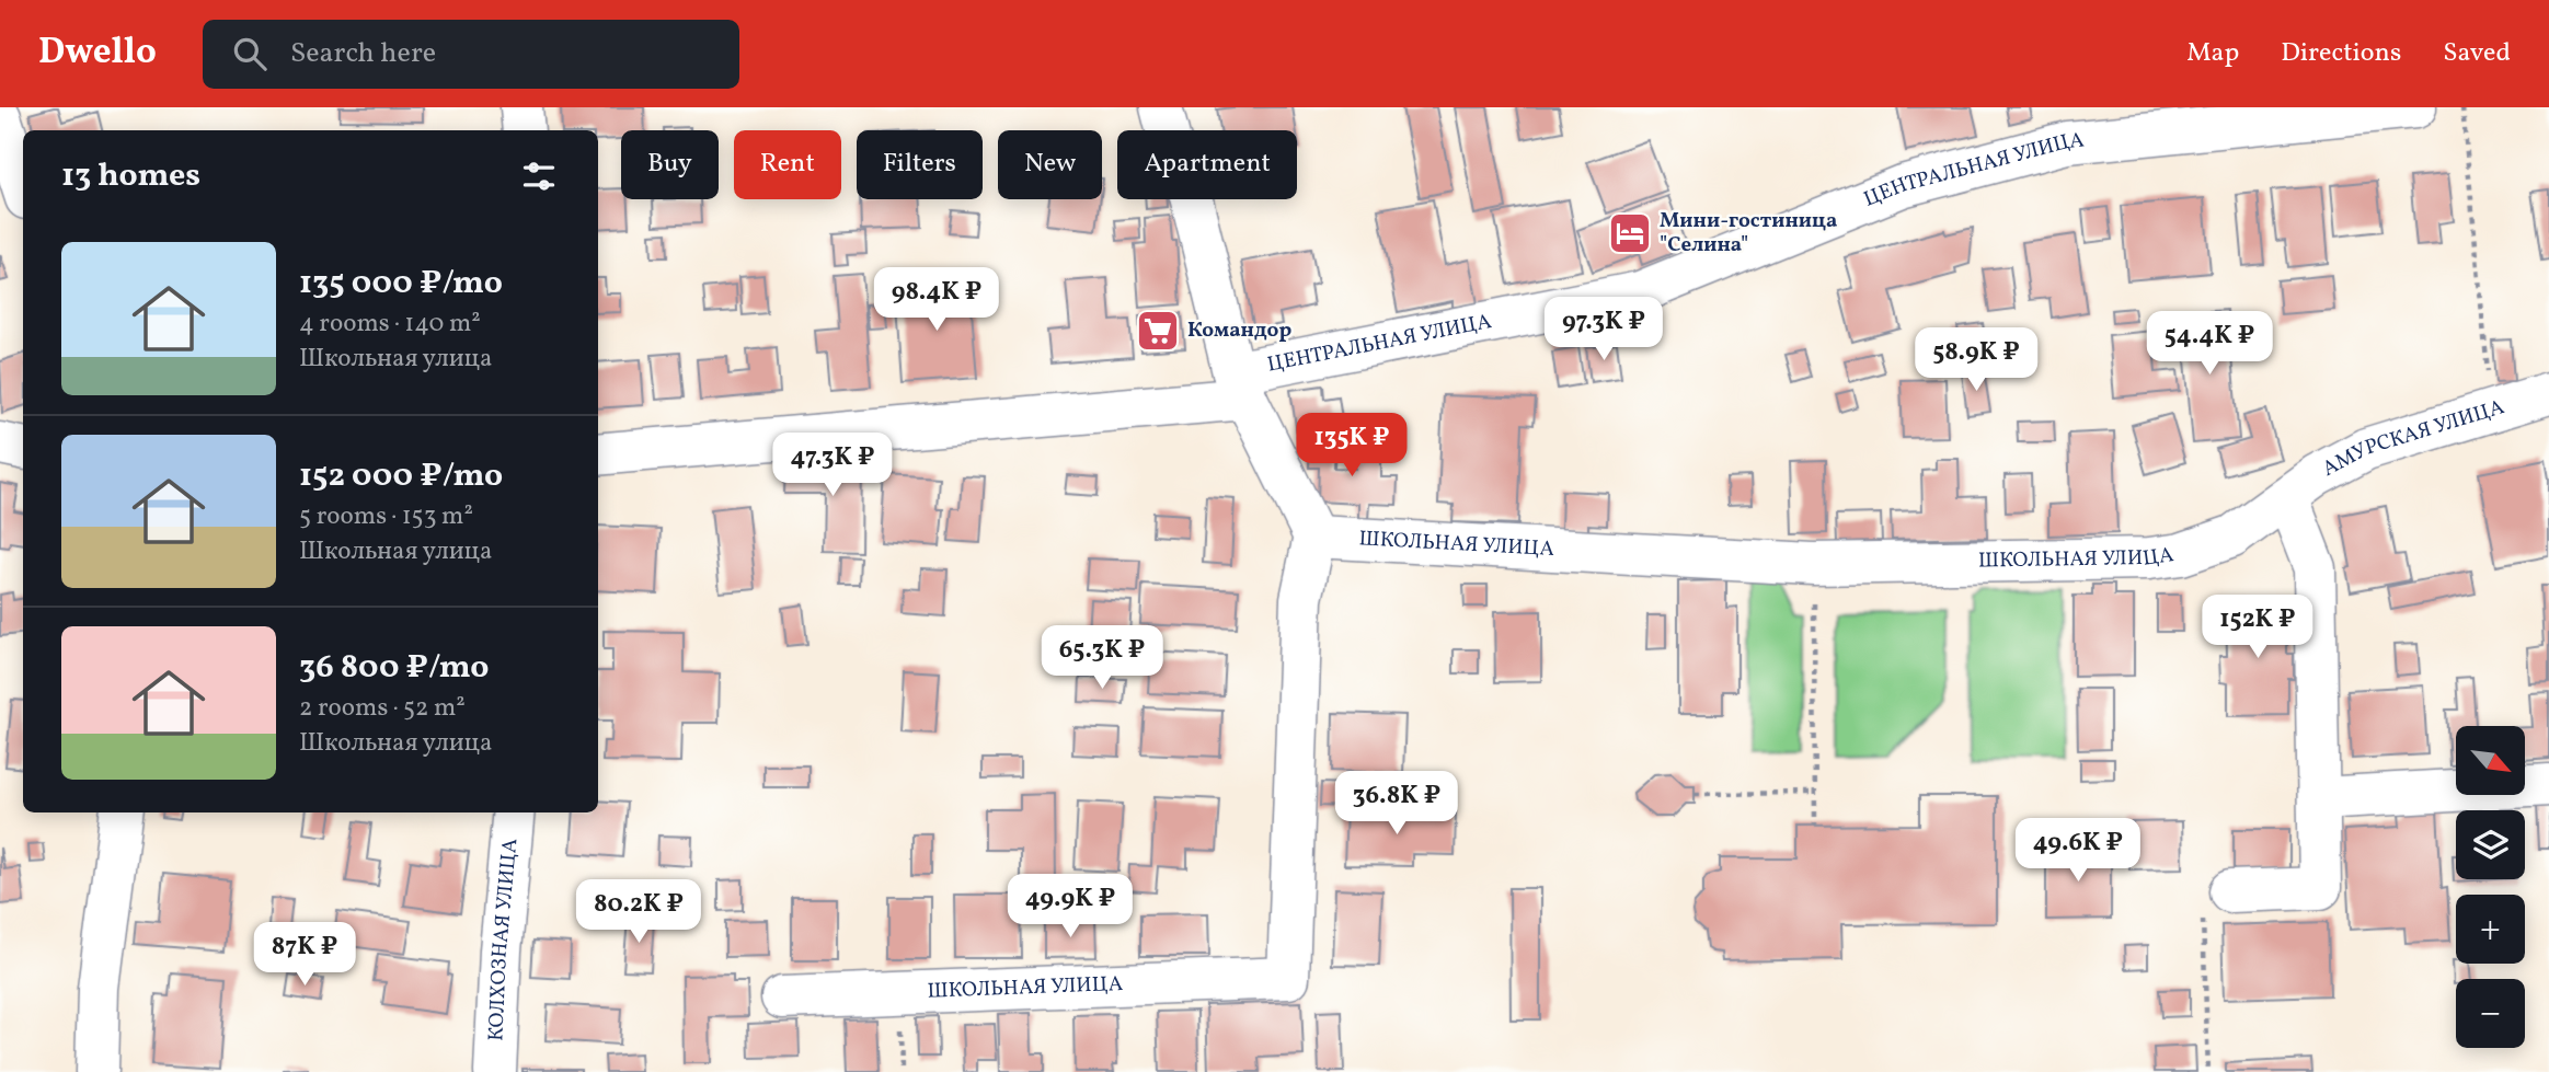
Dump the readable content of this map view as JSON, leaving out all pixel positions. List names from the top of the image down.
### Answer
{
  "streets": {
    "street": [
      "ЦЕНТРАЛЬНАЯ УЛИЦА",
      "АМУРСКАЯ УЛИЦА",
      "ШКОЛЬНАЯ УЛИЦА",
      "КОЛХОЗНАЯ УЛИЦА"
    ]
  },
  "crossings": [
    ["АМУРСКАЯ УЛИЦА", "ШКОЛЬНАЯ УЛИЦА"]
  ],
  "places": {
    "hotel": ["Мини-гостиница \"Селина\""],
    "supermarket": ["Командор"]
  },
  "north": "bottom right",
  "page": {
    "header": "Dwello",
    "search": "Search here",
    "nav": ["Map", "Directions", "Saved"],
    "chip": [
      "Buy",
      "Rent",
      "Filters",
      "New",
      "Apartment"
    ],
    "heading": "13 homes",
    "list": [
      {
        "name": "135 000 ₽/mo",
        "note": "4 rooms · 140 m² · Школьная улица"
      },
      {
        "name": "152 000 ₽/mo",
        "note": "5 rooms · 153 m² · Школьная улица"
      },
      {
        "name": "36 800 ₽/mo",
        "note": "2 rooms · 52 m² · Школьная улица"
      }
    ],
    "price": [
      "98.4K ₽",
      "97.3K ₽",
      "54.4K ₽",
      "58.9K ₽",
      "135K ₽",
      "47.3K ₽",
      "152K ₽",
      "65.3K ₽",
      "36.8K ₽",
      "49.6K ₽",
      "49.9K ₽",
      "80.2K ₽",
      "87K ₽"
    ],
    "map_buttons": ["+", "−"]
  }
}
